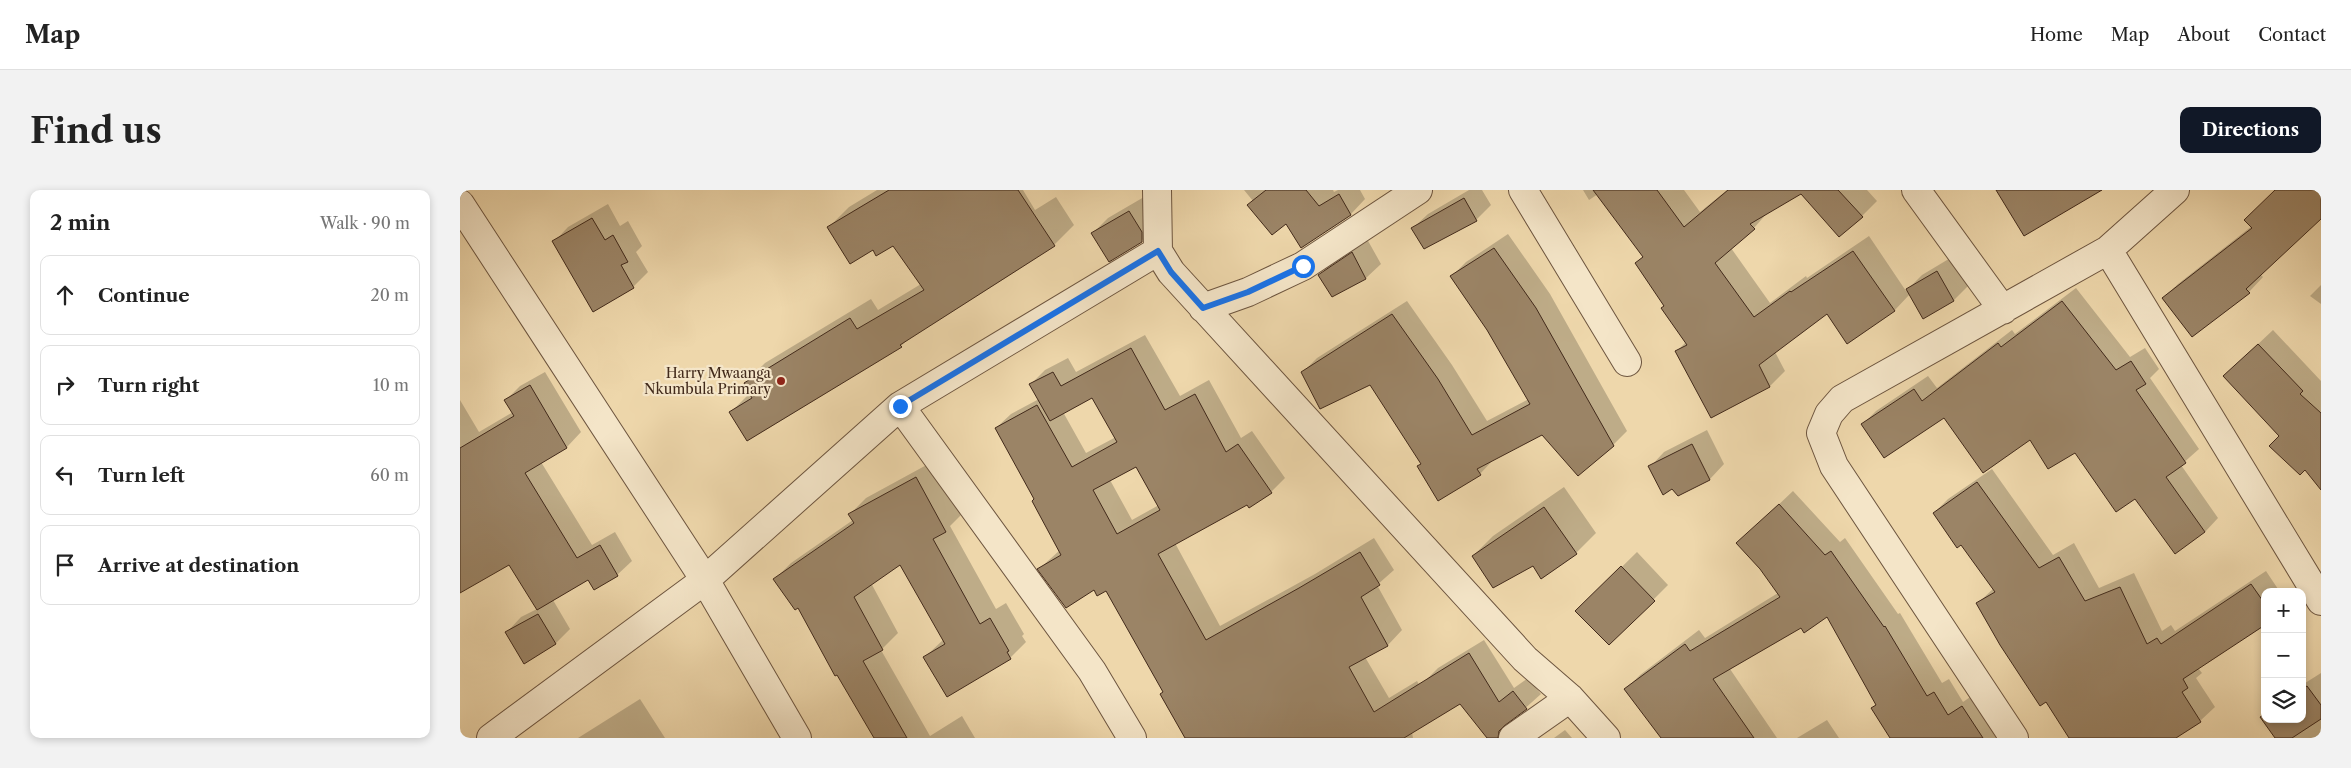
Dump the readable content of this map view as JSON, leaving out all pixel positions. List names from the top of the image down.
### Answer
{
  "places": ["Harry Mwaanga Nkumbula Primary"],
  "page": {
    "header": "Map",
    "nav": [
      "Home",
      "Map",
      "About",
      "Contact"
    ],
    "buttons": "Directions",
    "title": "Find us",
    "heading": ["2 min", "Walk · 90 m"],
    "list": [
      ["Continue", "20 m"],
      ["Turn right", "10 m"],
      ["Turn left", "60 m"],
      "Arrive at destination"
    ],
    "map_buttons": ["+", "−"]
  }
}
